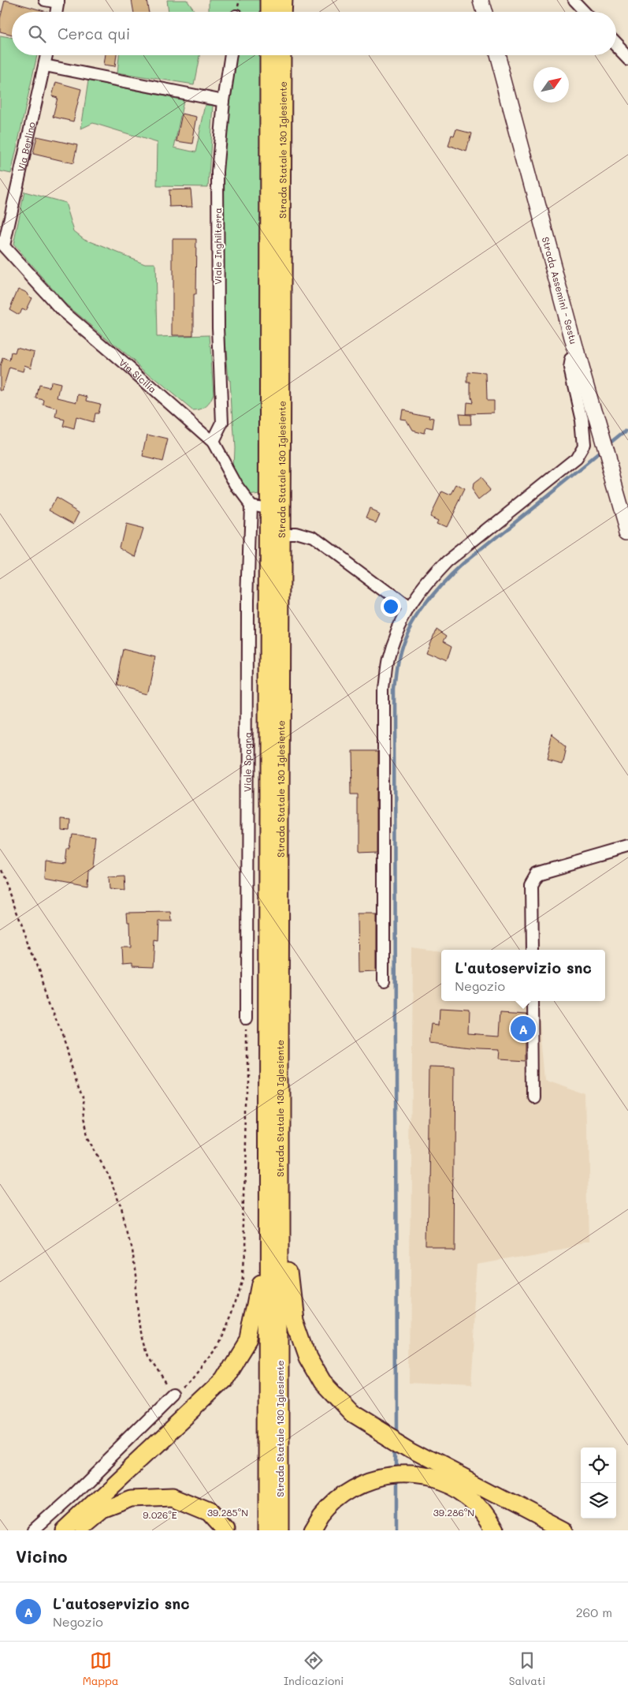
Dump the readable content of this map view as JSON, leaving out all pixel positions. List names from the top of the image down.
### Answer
{
  "streets": {
    "main road": ["Strada Statale 130 Iglesiente"],
    "street": [
      "Via Berlino",
      "Viale Inghilterra",
      "Strada Assemini - Sestu",
      "Via Sicilia",
      "Viale Spagna"
    ]
  },
  "crossings": [
    ["Via Berlino", "Via Sicilia"],
    ["Viale Inghilterra", "Via Sicilia"],
    ["Via Sicilia", "Viale Spagna"]
  ],
  "north": "top right",
  "page": {
    "search": "Cerca qui",
    "popup": ["L'autoservizio snc", "Negozio"],
    "pins": "A",
    "heading": "Vicino",
    "list": [
      {
        "mark": "A",
        "name": "L'autoservizio snc",
        "note": "Negozio",
        "value": "260 m"
      }
    ],
    "nav": ["Mappa", "Indicazioni", "Salvati"]
  },
  "coordinates": ["39.285°N", "39.286°N", "9.026°E"]
}
